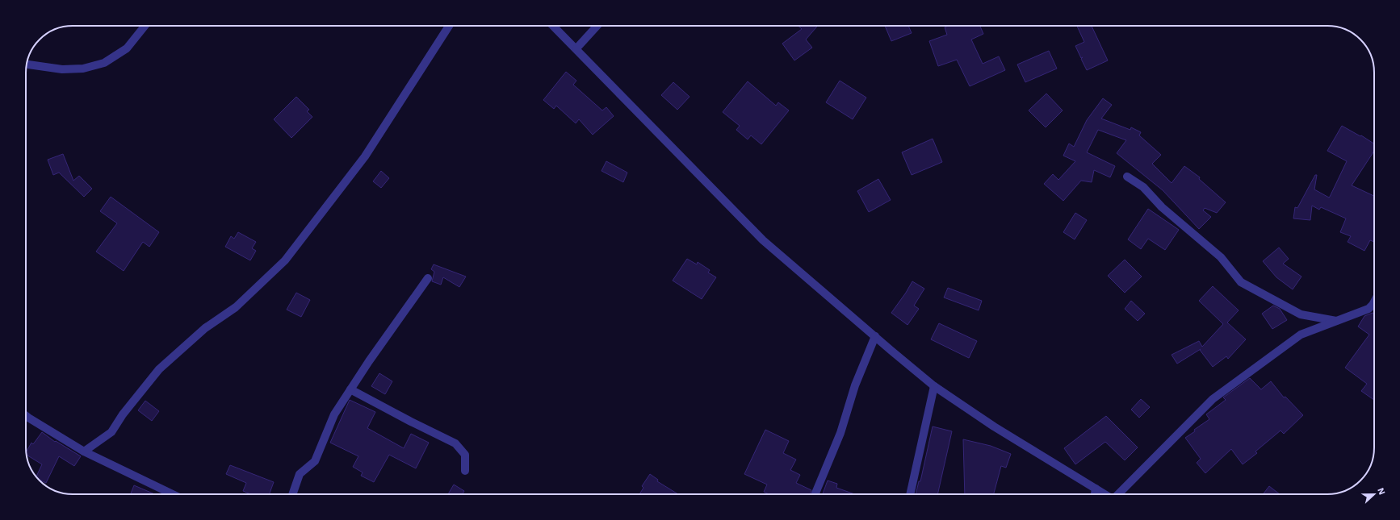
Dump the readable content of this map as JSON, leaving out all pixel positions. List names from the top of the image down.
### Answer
{
  "north": "right"
}
